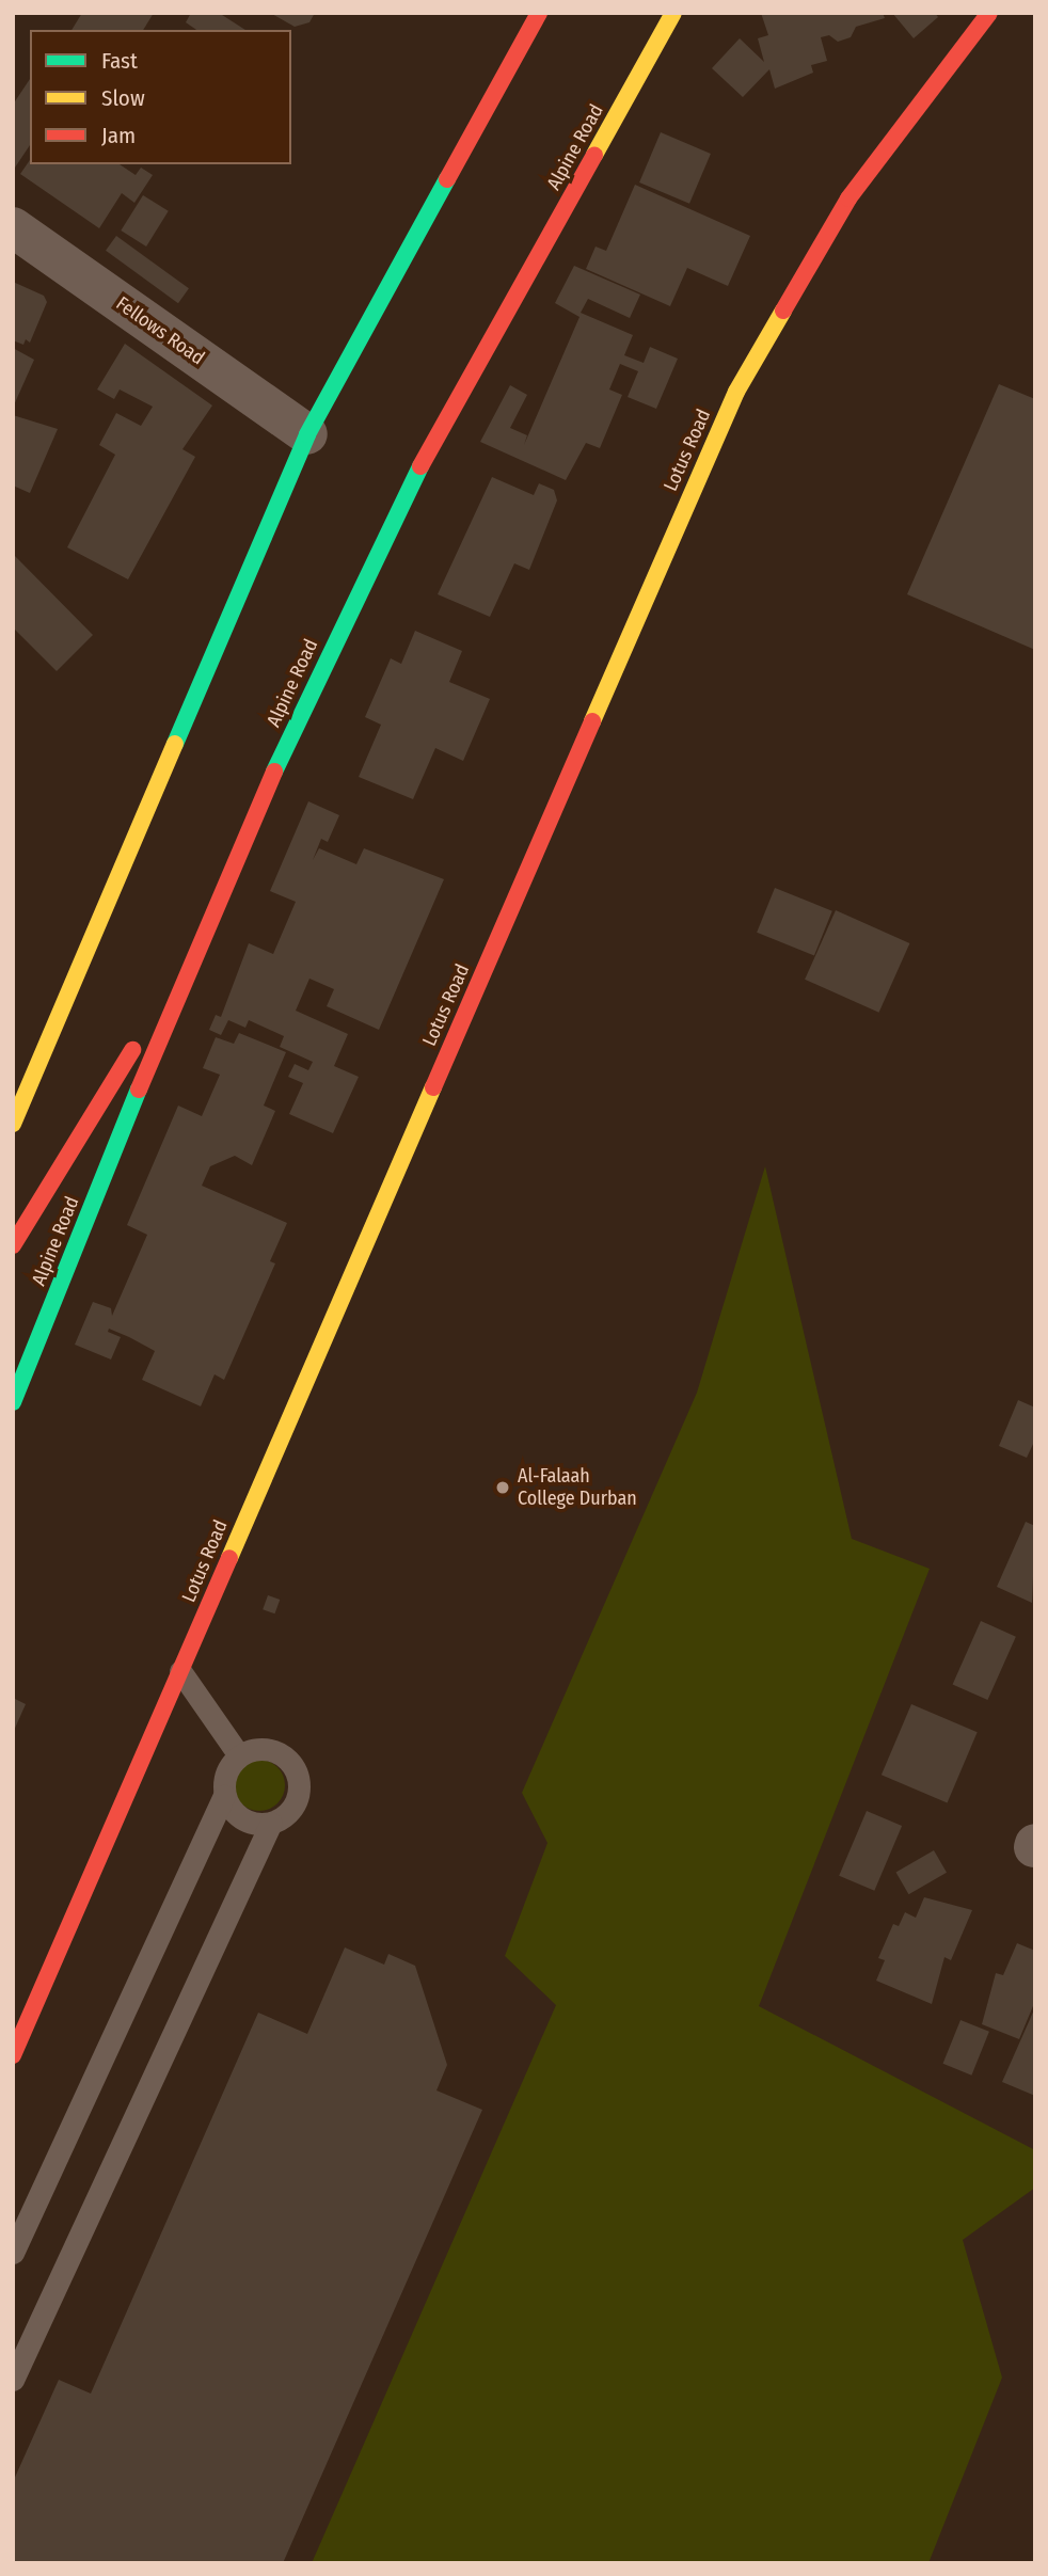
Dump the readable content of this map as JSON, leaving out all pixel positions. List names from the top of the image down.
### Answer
{
  "streets": {
    "main road": ["Alpine Road", "Lotus Road"],
    "street": ["Fellows Road"]
  },
  "places": ["Al-Falaah College Durban"],
  "legend": ["Fast", "Slow", "Jam"]
}
